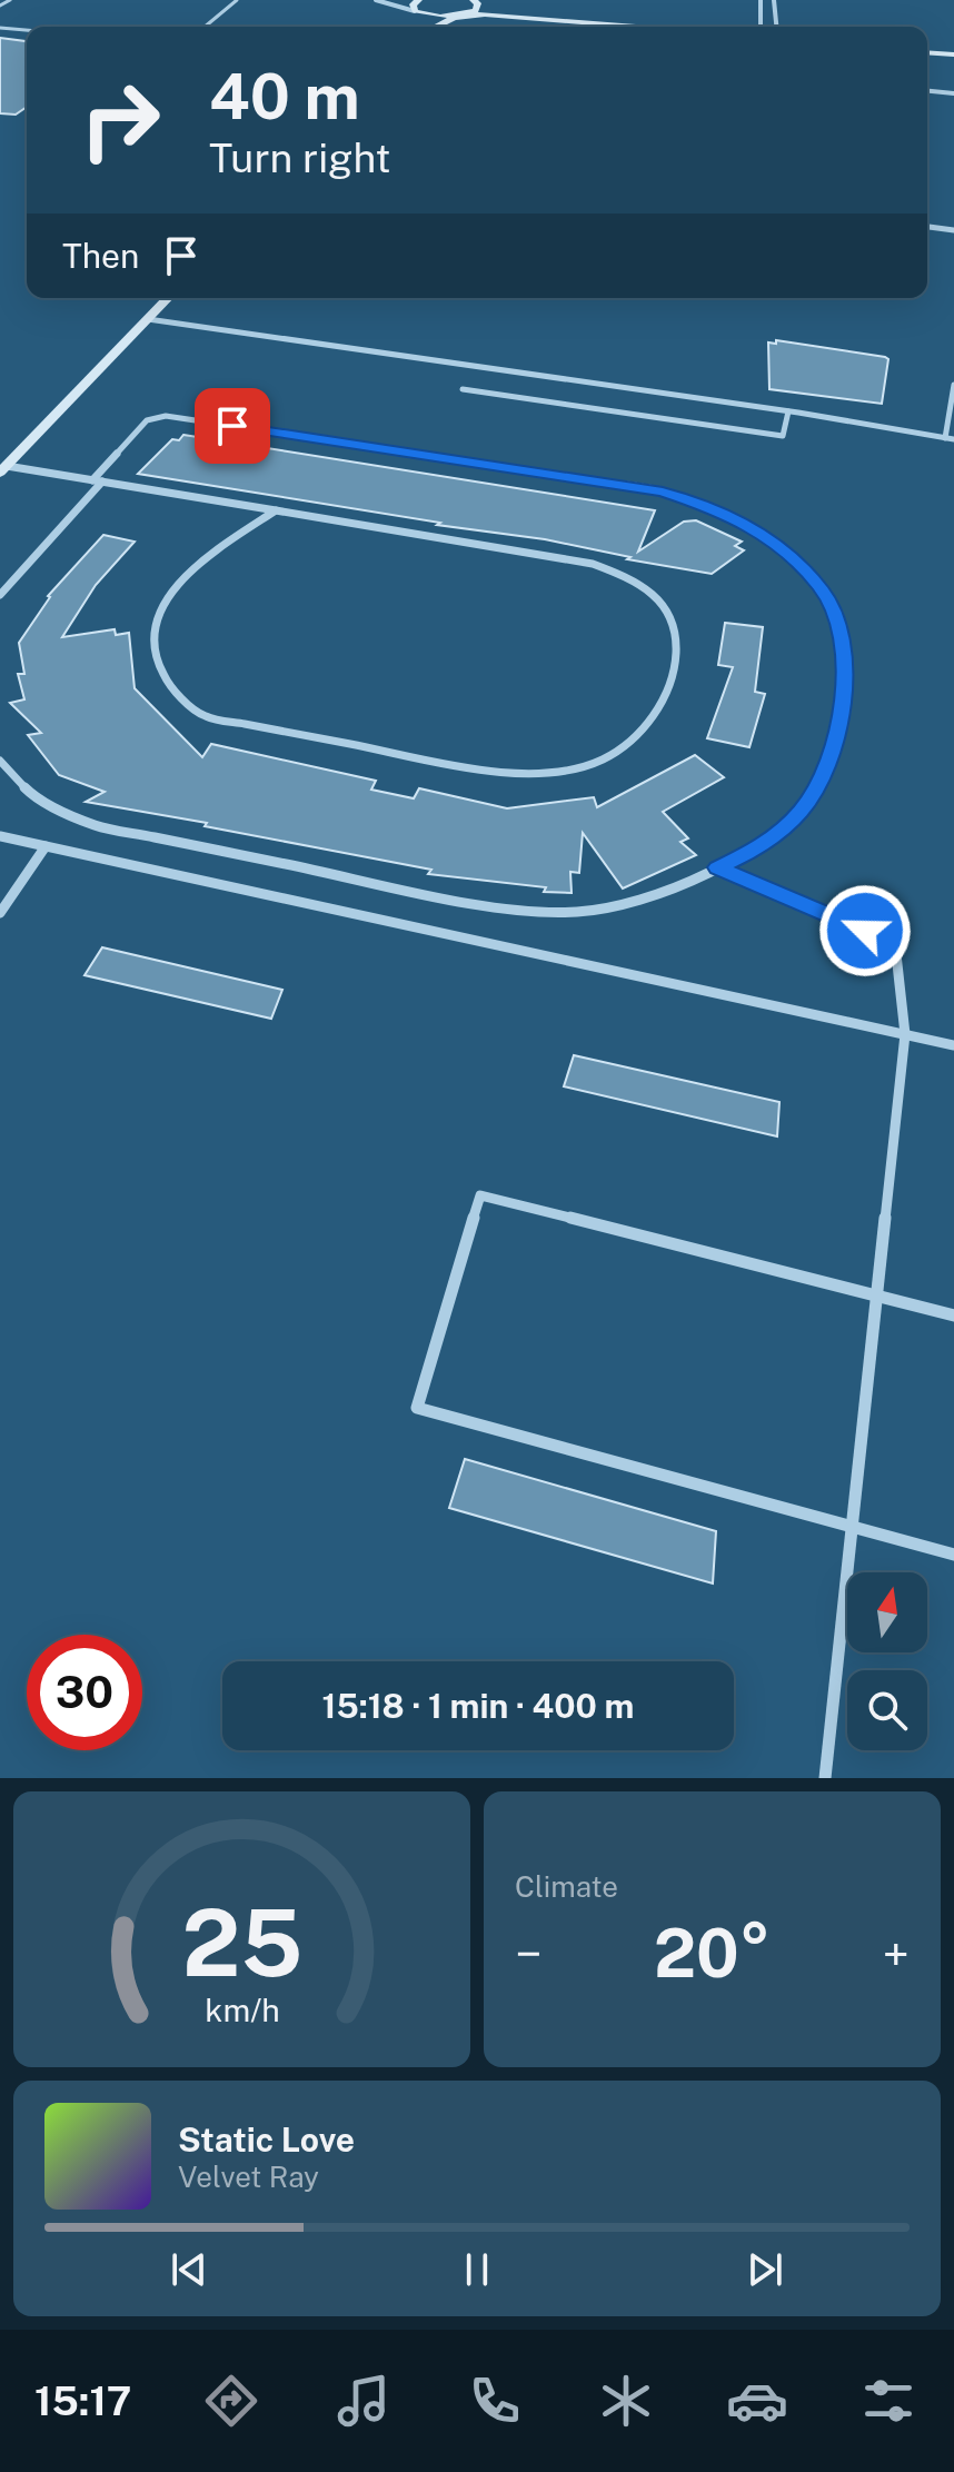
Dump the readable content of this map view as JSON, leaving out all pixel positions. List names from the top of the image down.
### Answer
{
  "north": "top",
  "page": {
    "turn": ["40 m", "Turn right"],
    "then": "Then",
    "limit": "30",
    "trip": "15:18 · 1 min · 400 m",
    "tile": "Climate",
    "heat": ["−", "20°", "+"],
    "song": ["Static Love", "Velvet Ray"],
    "tabs": "15:17",
    "gauge": ["25", "km/h"]
  }
}
